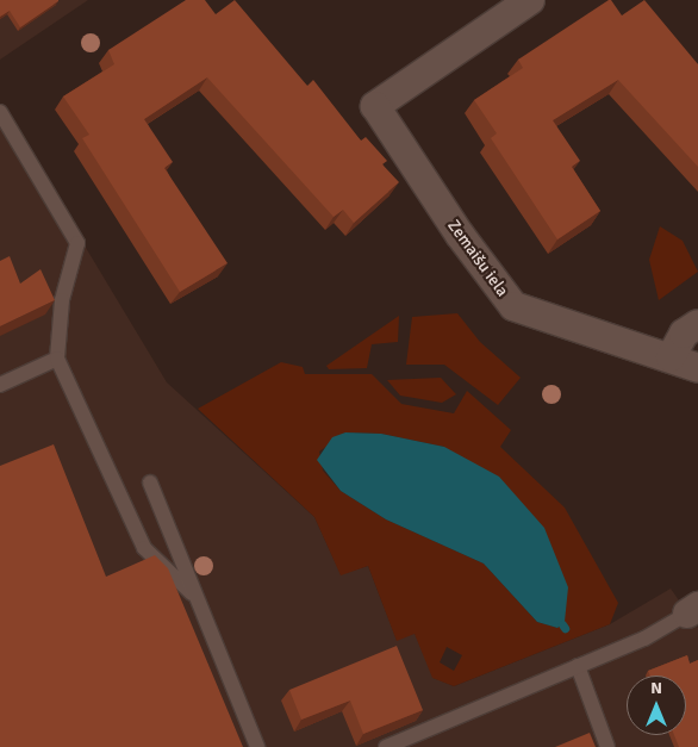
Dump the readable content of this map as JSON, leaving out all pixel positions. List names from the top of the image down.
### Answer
{
  "streets": {
    "street": ["Zemaišu iela"]
  },
  "north": "top"
}
